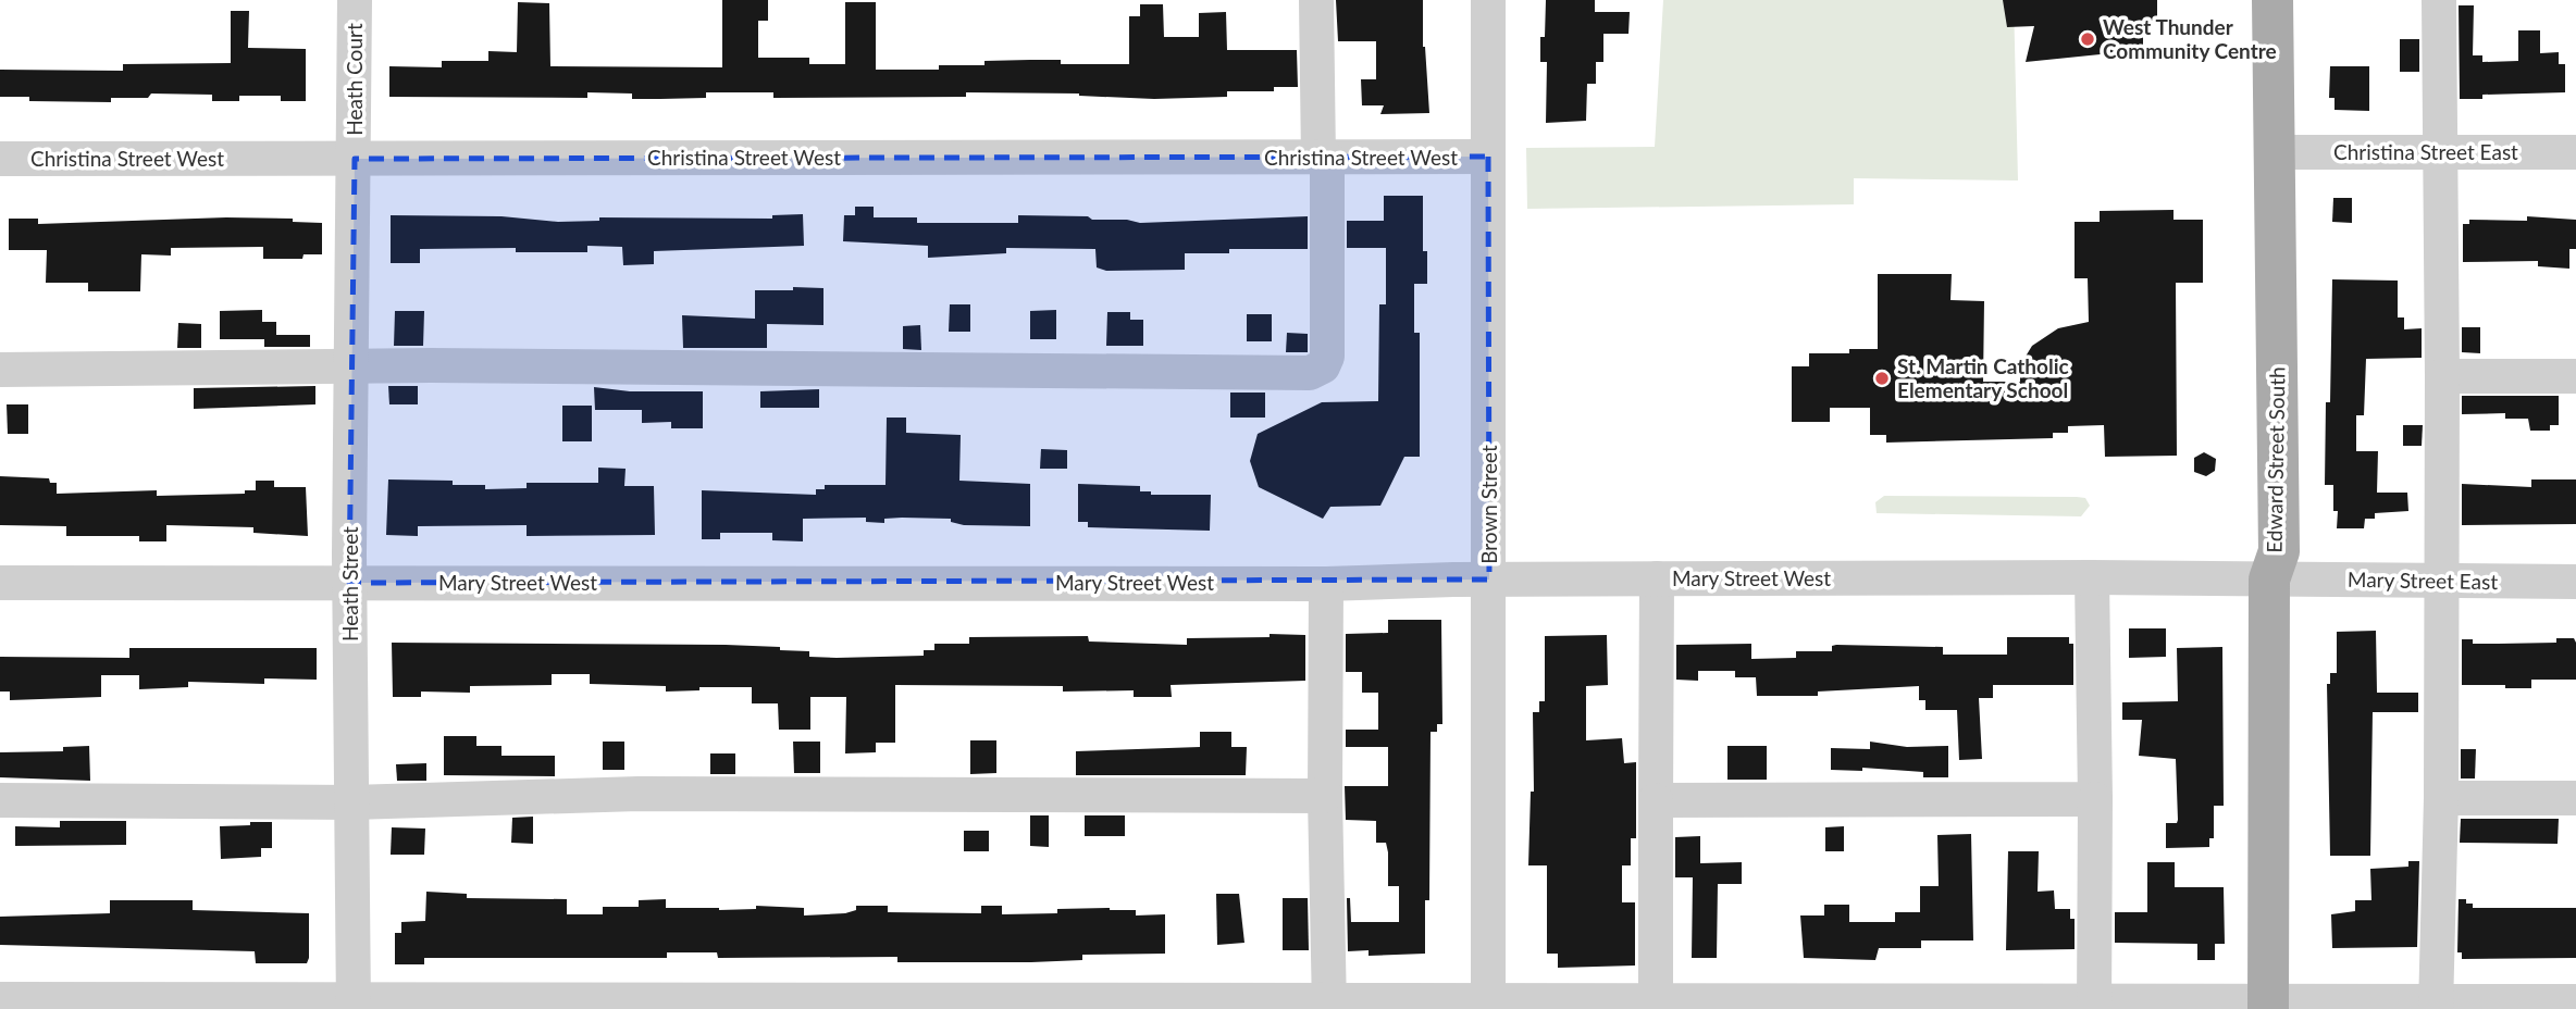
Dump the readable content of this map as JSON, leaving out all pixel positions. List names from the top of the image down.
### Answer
{
  "streets": {
    "main road": ["Edward Street South"],
    "street": [
      "Heath Court",
      "Christina Street East",
      "Christina Street West",
      "Brown Street",
      "Mary Street West",
      "Mary Street East",
      "Heath Street"
    ]
  },
  "crossings": [
    ["Heath Court", "Christina Street West"],
    ["Heath Court", "Heath Street"],
    ["Christina Street East", "Edward Street South"],
    ["Christina Street West", "Brown Street"],
    ["Christina Street West", "Heath Street"],
    ["Edward Street South", "Mary Street West"],
    ["Edward Street South", "Mary Street East"],
    ["Brown Street", "Mary Street West"],
    ["Mary Street West", "Mary Street East"],
    ["Mary Street West", "Heath Street"]
  ],
  "places": ["West Thunder Community Centre", "St. Martin Catholic Elementary School"]
}
